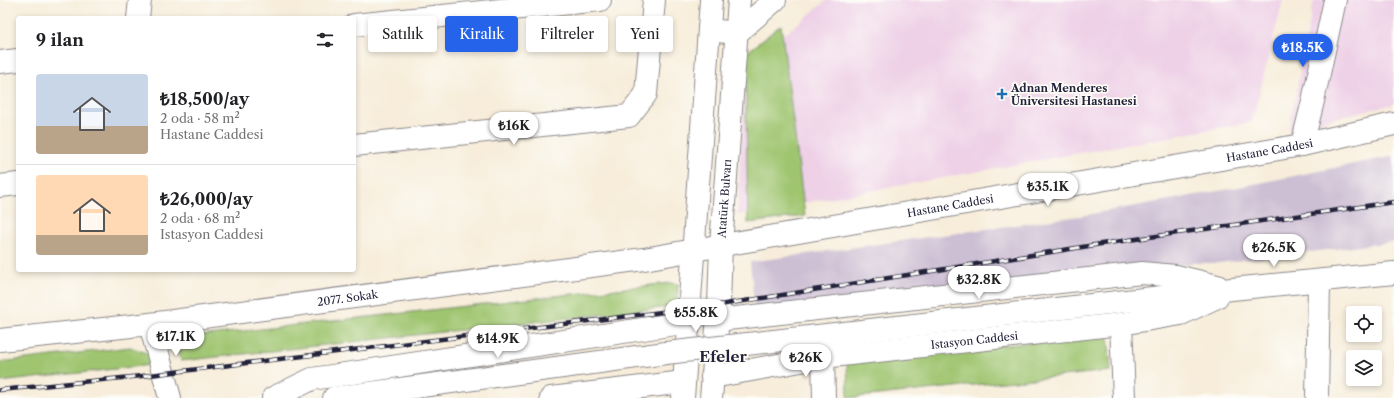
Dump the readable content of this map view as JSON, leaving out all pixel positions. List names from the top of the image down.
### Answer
{
  "streets": {
    "main road": [
      "Hastane Caddesi",
      "Atatürk Bulvarı",
      "2077. Sokak",
      "Istasyon Caddesi"
    ]
  },
  "crossings": [
    ["Hastane Caddesi", "Atatürk Bulvarı"],
    ["Hastane Caddesi", "2077. Sokak"],
    ["Atatürk Bulvarı", "Istasyon Caddesi"]
  ],
  "districts": ["Efeler"],
  "places": {
    "health": ["Adnan Menderes Üniversitesi Hastanesi"]
  },
  "page": {
    "chip": [
      "Satılık",
      "Kiralık",
      "Filtreler",
      "Yeni"
    ],
    "heading": "9 ilan",
    "price": [
      "₺18.5K",
      "₺16K",
      "₺35.1K",
      "₺26.5K",
      "₺32.8K",
      "₺55.8K",
      "₺17.1K",
      "₺14.9K",
      "₺26K"
    ],
    "list": [
      {
        "name": "₺18,500/ay",
        "note": "2 oda · 58 m² · Hastane Caddesi"
      },
      {
        "name": "₺26,000/ay",
        "note": "2 oda · 68 m² · Istasyon Caddesi"
      }
    ]
  }
}
